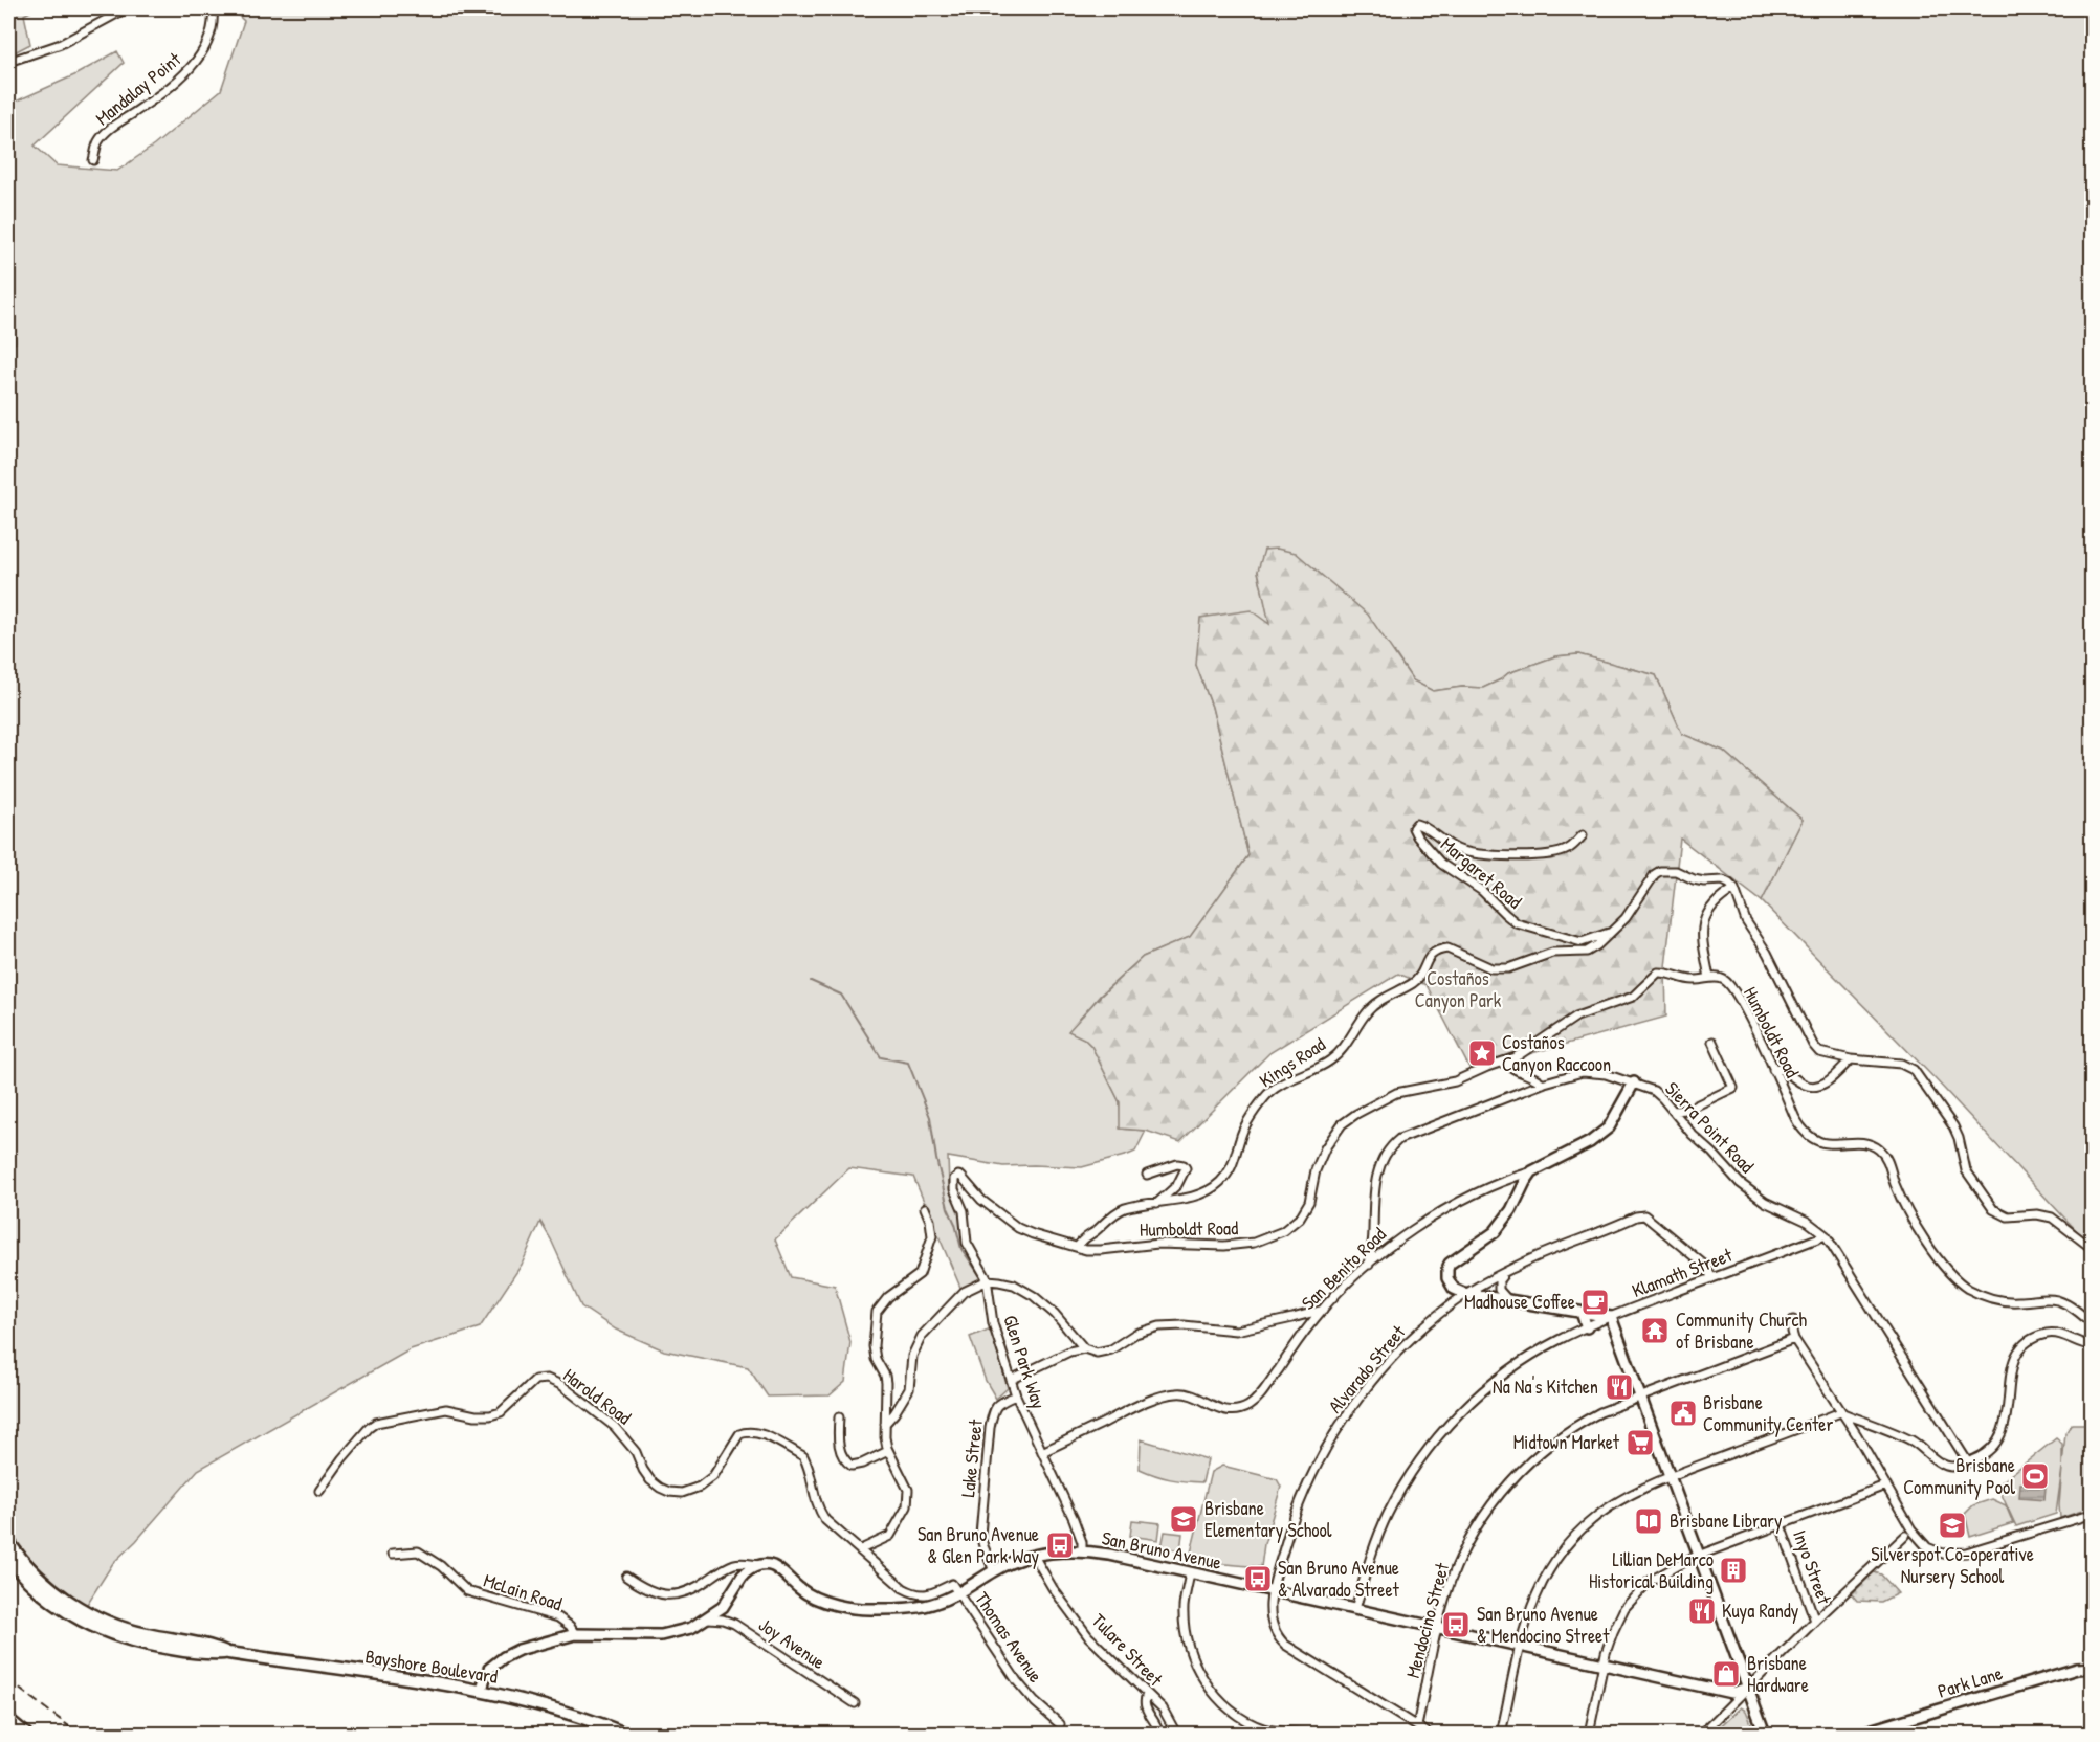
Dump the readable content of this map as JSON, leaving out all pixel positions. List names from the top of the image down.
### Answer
{
  "streets": {
    "main road": ["Bayshore Boulevard"],
    "street": [
      "Mandalay Point",
      "Margaret Road",
      "Humboldt Road",
      "Kings Road",
      "Sierra Point Road",
      "San Benito Road",
      "Klamath Street",
      "Glen Park Way",
      "Alvarado Street",
      "Harold Road",
      "Lake Street",
      "San Bruno Avenue",
      "Inyo Street",
      "McLain Road",
      "Mendocino Street",
      "Thomas Avenue",
      "Joy Avenue",
      "Tulare Street",
      "Park Lane"
    ]
  },
  "crossings": [
    ["Margaret Road", "Kings Road"],
    ["Humboldt Road", "Kings Road"],
    ["Humboldt Road", "Glen Park Way"],
    ["Sierra Point Road", "San Benito Road"],
    ["Sierra Point Road", "Klamath Street"],
    ["San Benito Road", "Glen Park Way"],
    ["Klamath Street", "Alvarado Street"],
    ["Klamath Street", "San Bruno Avenue"],
    ["Glen Park Way", "Lake Street"],
    ["Glen Park Way", "San Bruno Avenue"],
    ["Alvarado Street", "San Bruno Avenue"],
    ["Alvarado Street", "Mendocino Street"],
    ["Lake Street", "San Bruno Avenue"],
    ["San Bruno Avenue", "Mendocino Street"],
    ["San Bruno Avenue", "Thomas Avenue"],
    ["San Bruno Avenue", "Tulare Street"]
  ],
  "parks": ["Costaños Canyon Park"],
  "places": {
    "place": ["Costaños Canyon Raccoon"],
    "cafe": ["Madhouse Coffee"],
    "temple": ["Community Church of Brisbane"],
    "restaurant": ["Na Na's Kitchen", "Kuya Randy"],
    "public building": ["Brisbane Community Center"],
    "supermarket": ["Midtown Market"],
    "sports": ["Brisbane Community Pool"],
    "school or university": ["Brisbane Elementary School", "Silverspot Co-operative Nursery School"],
    "library": ["Brisbane Library"],
    "bus stop": ["San Bruno Avenue & Glen Park Way", "San Bruno Avenue & Alvarado Street", "San Bruno Avenue & Mendocino Street"],
    "building": ["Lillian DeMarco Historical Building"],
    "shop": ["Brisbane Hardware"]
  }
}
